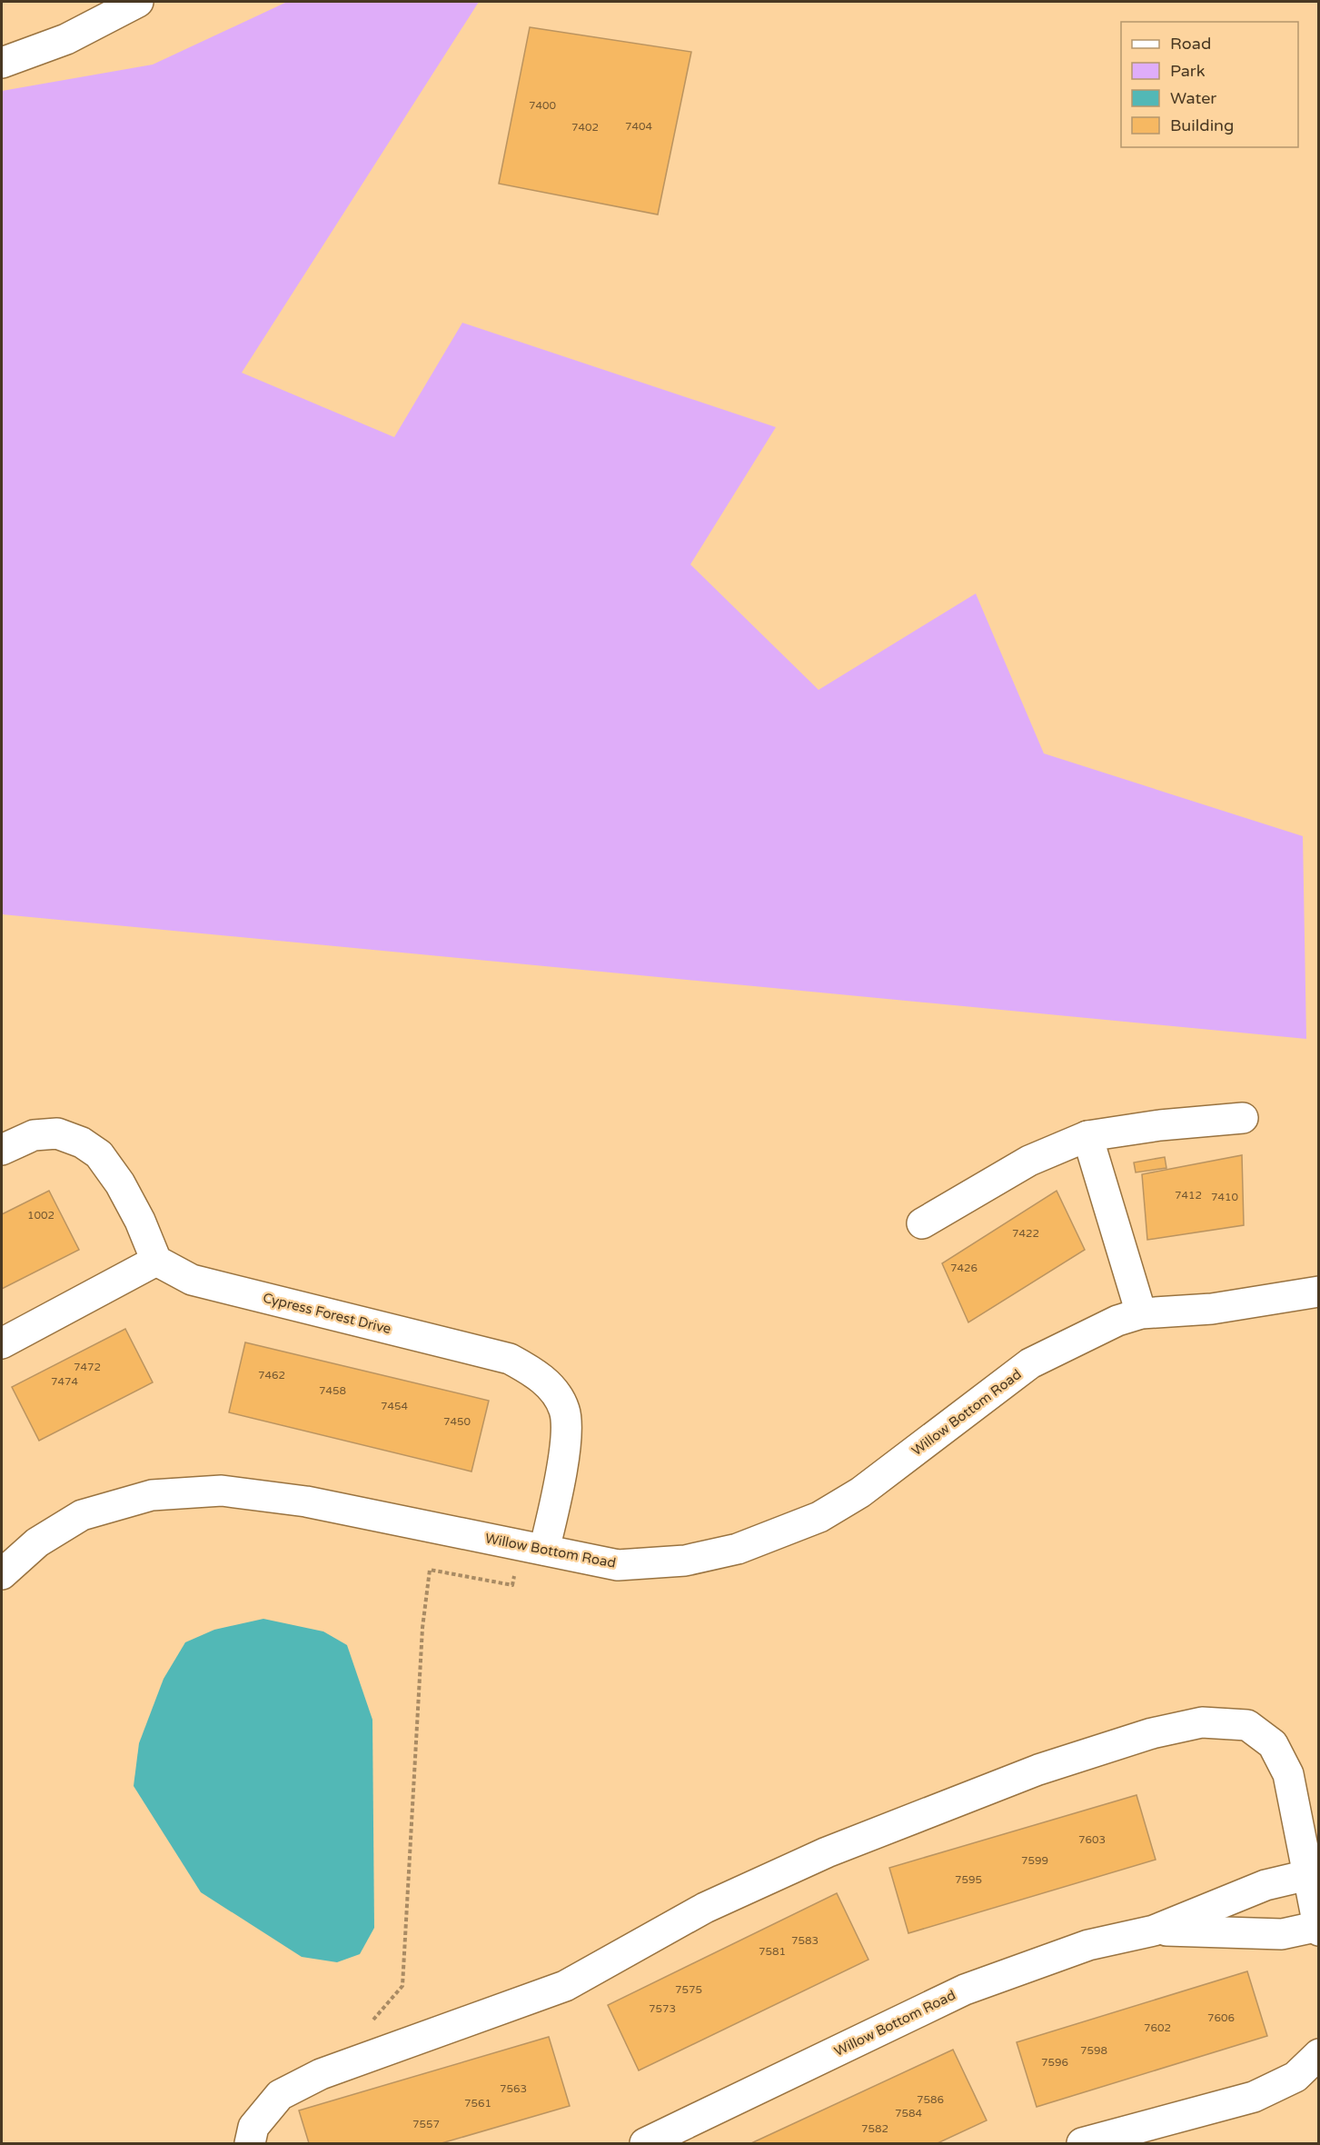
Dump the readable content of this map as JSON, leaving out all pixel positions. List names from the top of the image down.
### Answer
{
  "streets": {
    "street": ["Cypress Forest Drive", "Willow Bottom Road"]
  },
  "crossings": [
    ["Cypress Forest Drive", "Willow Bottom Road"]
  ],
  "house_numbers": [
    "7400",
    "7404",
    "7402",
    "7412",
    "7410",
    "1002",
    "7422",
    "7426",
    "7472",
    "7462",
    "7474",
    "7458",
    "7454",
    "7450",
    "7603",
    "7599",
    "7595",
    "7583",
    "7581",
    "7575",
    "7573",
    "7606",
    "7602",
    "7598",
    "7596",
    "7563",
    "7586",
    "7561",
    "7584",
    "7557",
    "7582"
  ],
  "legend": [
    "Road",
    "Park",
    "Water",
    "Building"
  ]
}
